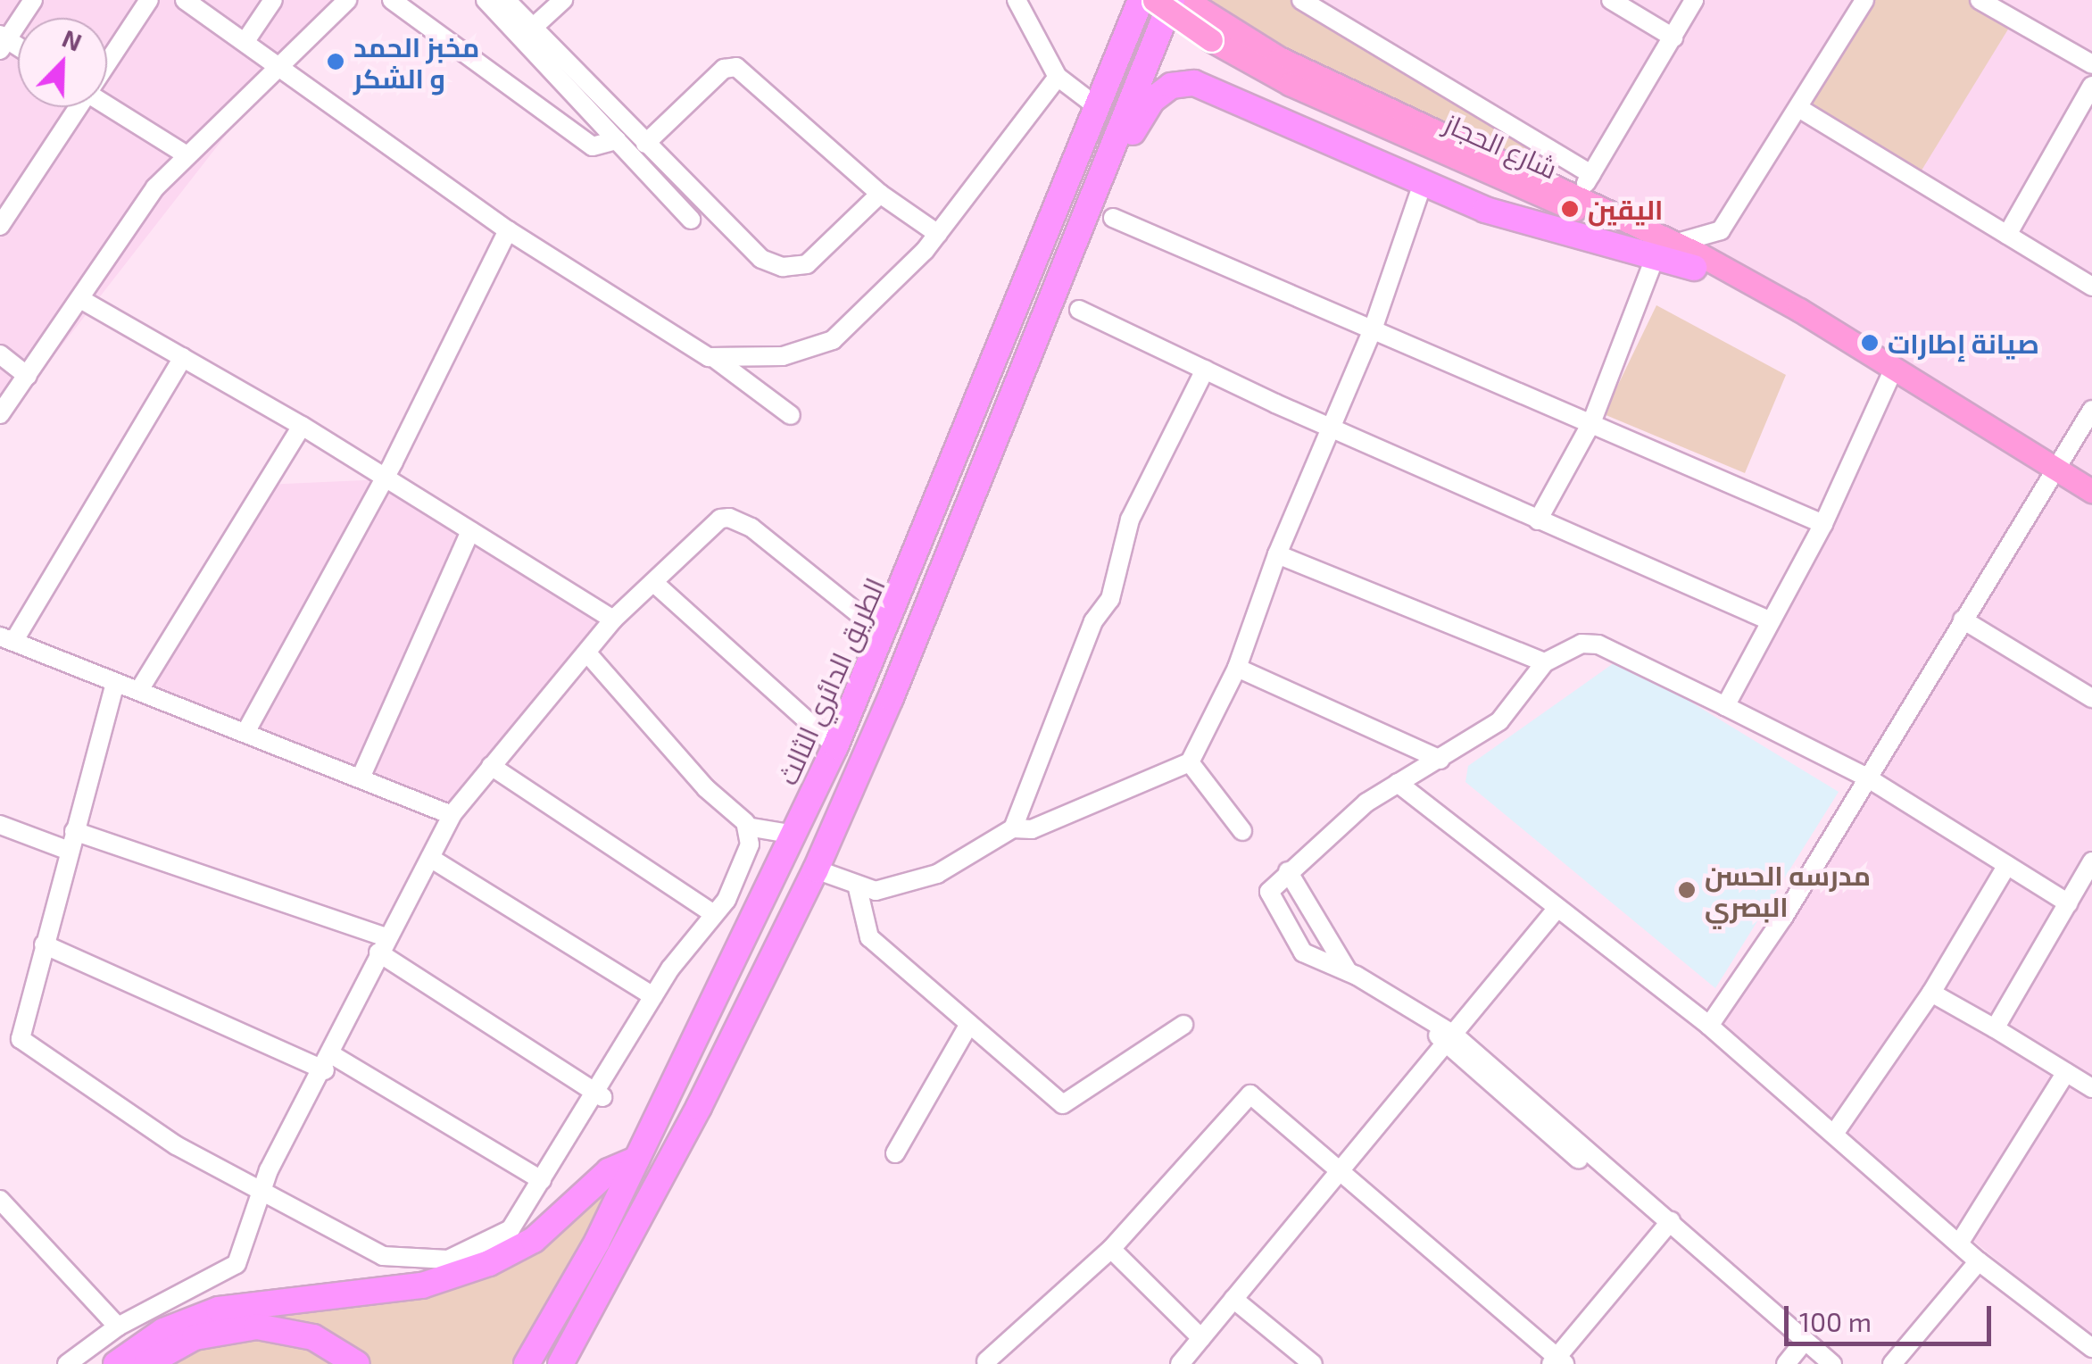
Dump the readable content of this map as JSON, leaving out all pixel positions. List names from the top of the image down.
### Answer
{
  "streets": {
    "highway": ["الطريق الدائري الثالث"],
    "main road": ["شارع الحجاز"]
  },
  "places": [
    "مخبز الحمد و الشكر",
    "اليقين",
    "صيانة إطارات",
    "مدرسه الحسن البصري"
  ],
  "scale_bar": "100 m",
  "north": "top right"
}
